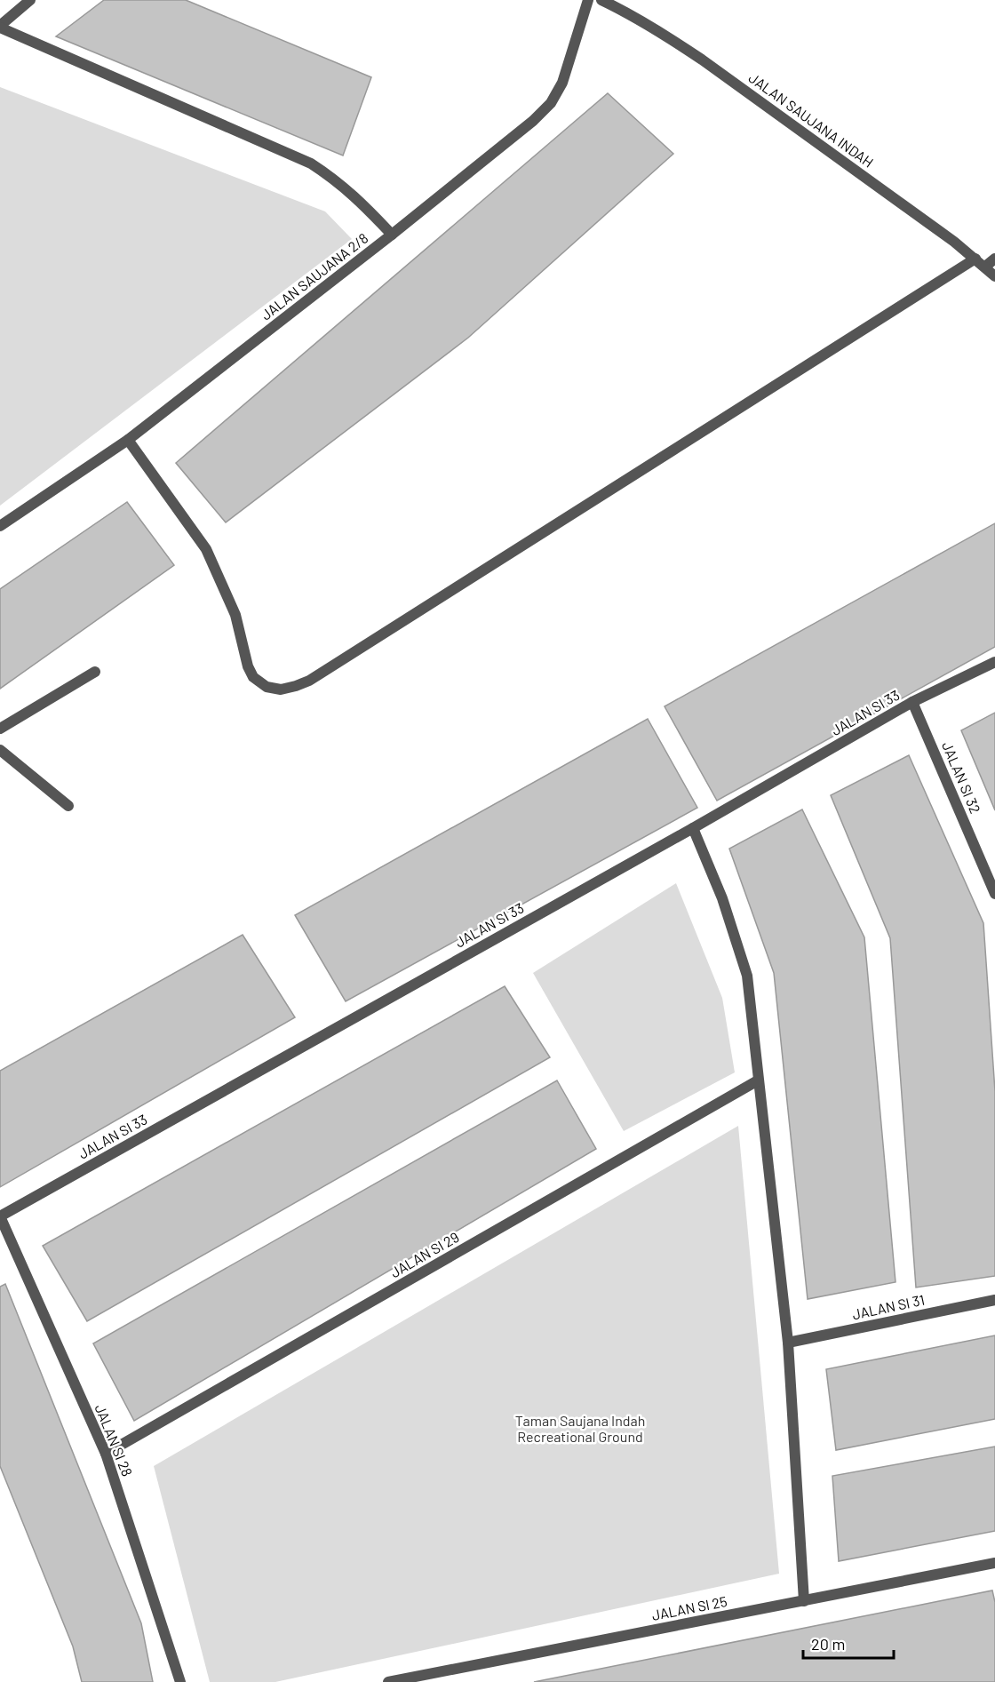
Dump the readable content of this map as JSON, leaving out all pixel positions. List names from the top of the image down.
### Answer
{
  "streets": {
    "street": [
      "JALAN SAUJANA INDAH",
      "JALAN SAUJANA 2/8",
      "JALAN SI 33",
      "JALAN SI 32",
      "JALAN SI 29",
      "JALAN SI 31",
      "JALAN SI 28",
      "JALAN SI 25"
    ]
  },
  "crossings": [
    ["JALAN SI 33", "JALAN SI 32"],
    ["JALAN SI 33", "JALAN SI 28"],
    ["JALAN SI 29", "JALAN SI 28"]
  ],
  "parks": ["Taman Saujana Indah Recreational Ground"],
  "scale_bar": "20 m"
}
